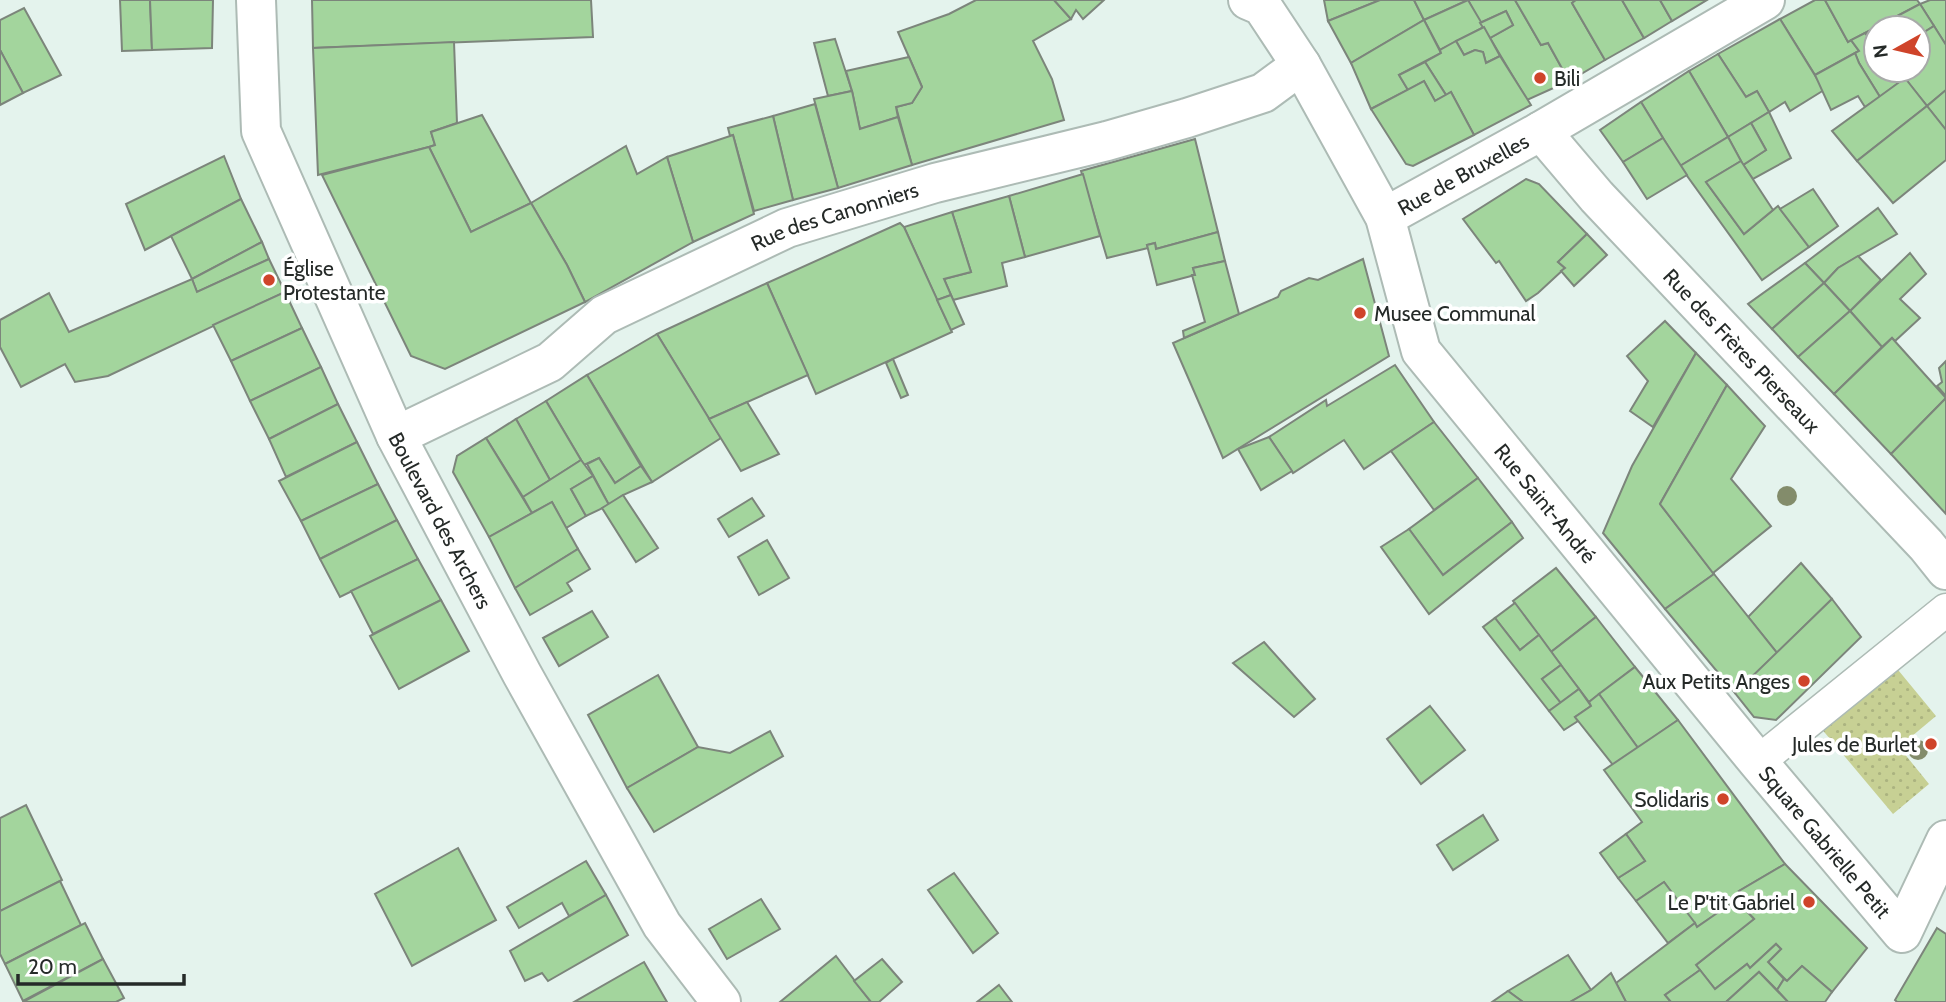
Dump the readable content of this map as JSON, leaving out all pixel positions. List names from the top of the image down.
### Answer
{
  "streets": {
    "street": [
      "Rue de Bruxelles",
      "Rue des Canonniers",
      "Rue des Frères Pierseaux",
      "Rue Saint-André",
      "Boulevard des Archers",
      "Square Gabrielle Petit"
    ]
  },
  "crossings": [
    ["Rue de Bruxelles", "Rue des Canonniers"],
    ["Rue de Bruxelles", "Rue des Frères Pierseaux"],
    ["Rue de Bruxelles", "Rue Saint-André"],
    ["Rue des Canonniers", "Boulevard des Archers"],
    ["Rue Saint-André", "Square Gabrielle Petit"]
  ],
  "places": [
    "Bili",
    "Église Protestante",
    "Musee Communal",
    "Aux Petits Anges",
    "Jules de Burlet",
    "Solidaris",
    "Le P'tit Gabriel"
  ],
  "scale_bar": "20 m",
  "north": "left"
}
